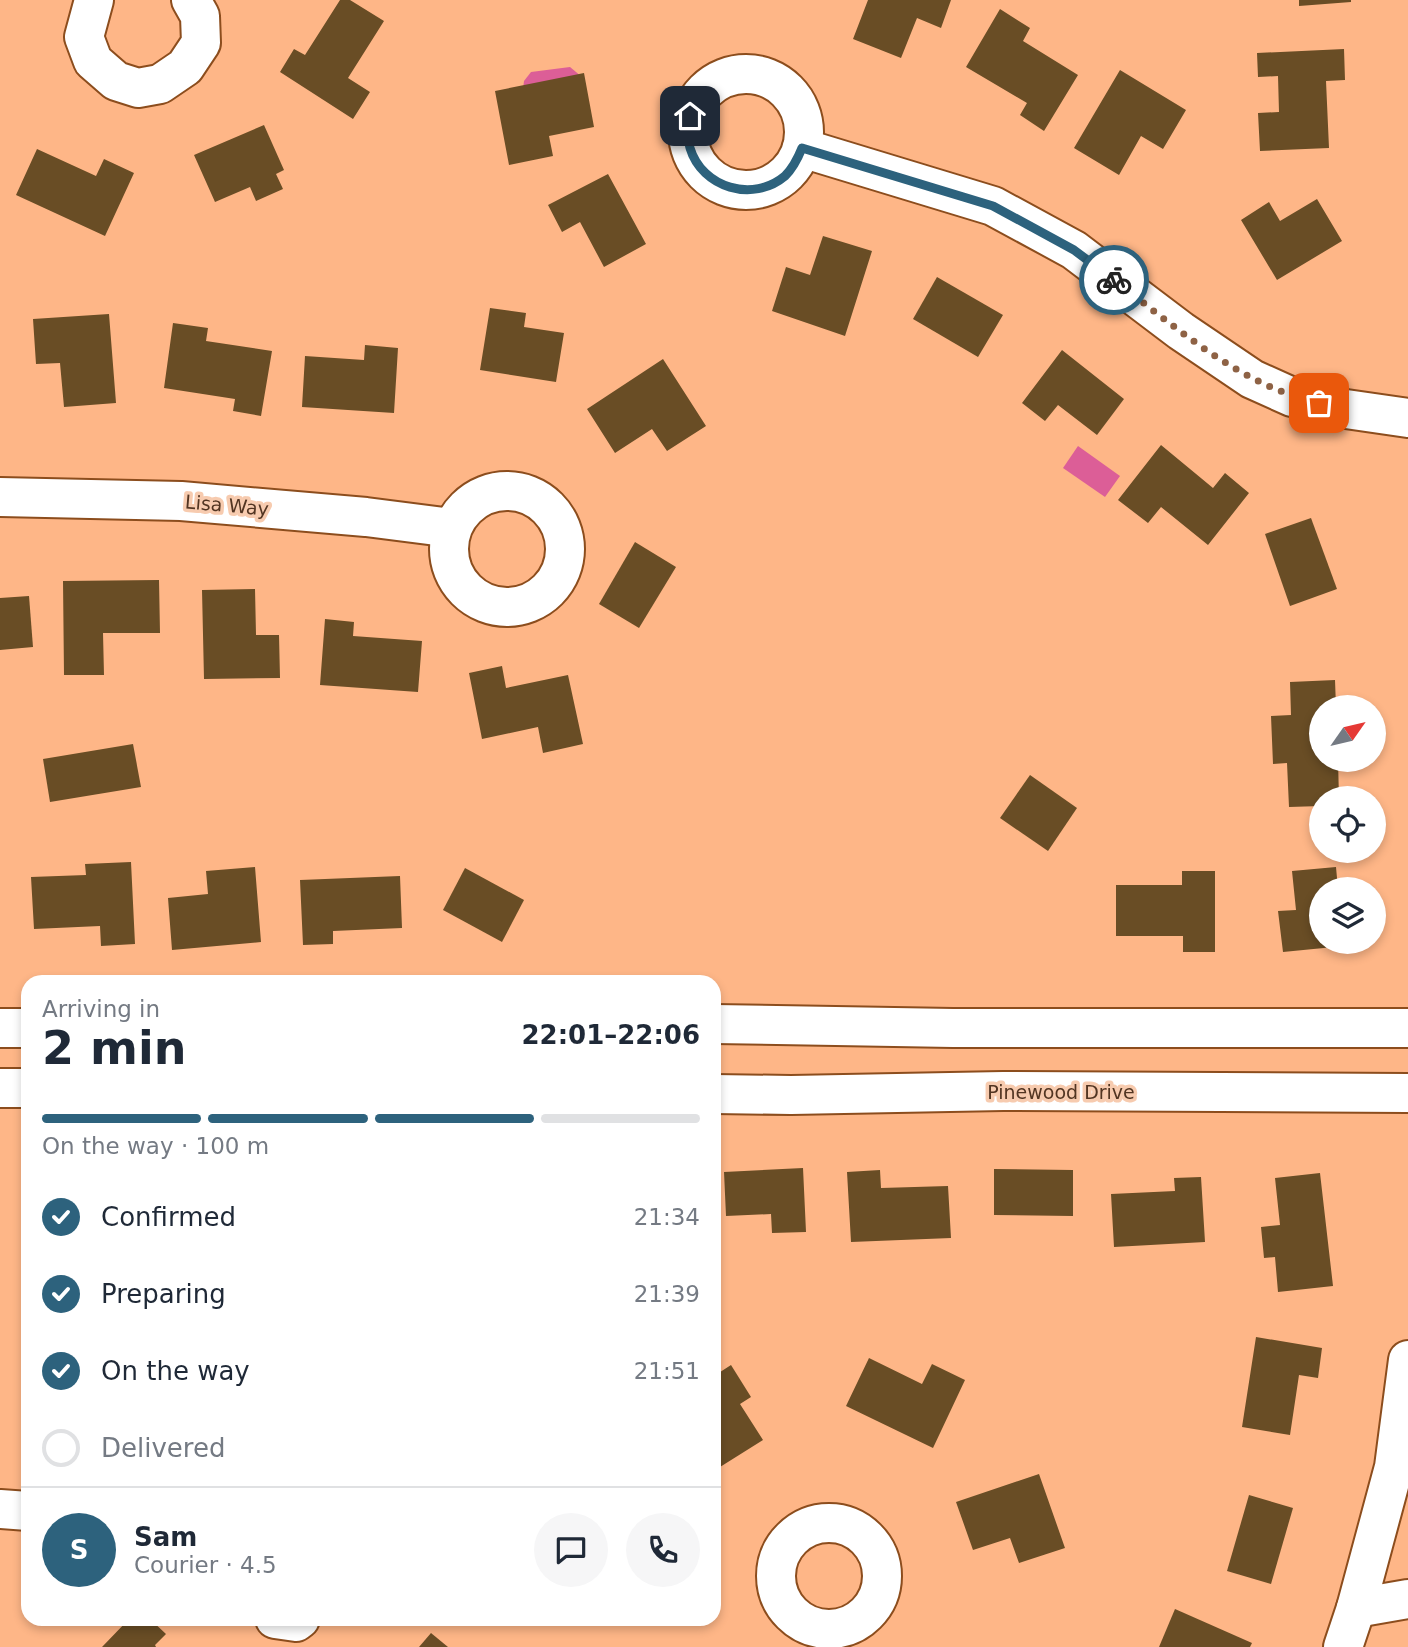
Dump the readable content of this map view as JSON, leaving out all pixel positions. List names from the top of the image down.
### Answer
{
  "streets": {
    "street": ["Lisa Way", "Pinewood Drive"]
  },
  "north": "top right",
  "page": {
    "heading": ["2 min", "Arriving in", "22:01–22:06"],
    "panel": ["Sam", "Courier · 4.5"],
    "bar": "On the way · 100 m",
    "list": [
      ["Confirmed", "21:34"],
      ["Preparing", "21:39"],
      ["On the way", "21:51"],
      "Delivered"
    ],
    "round": "S"
  }
}
